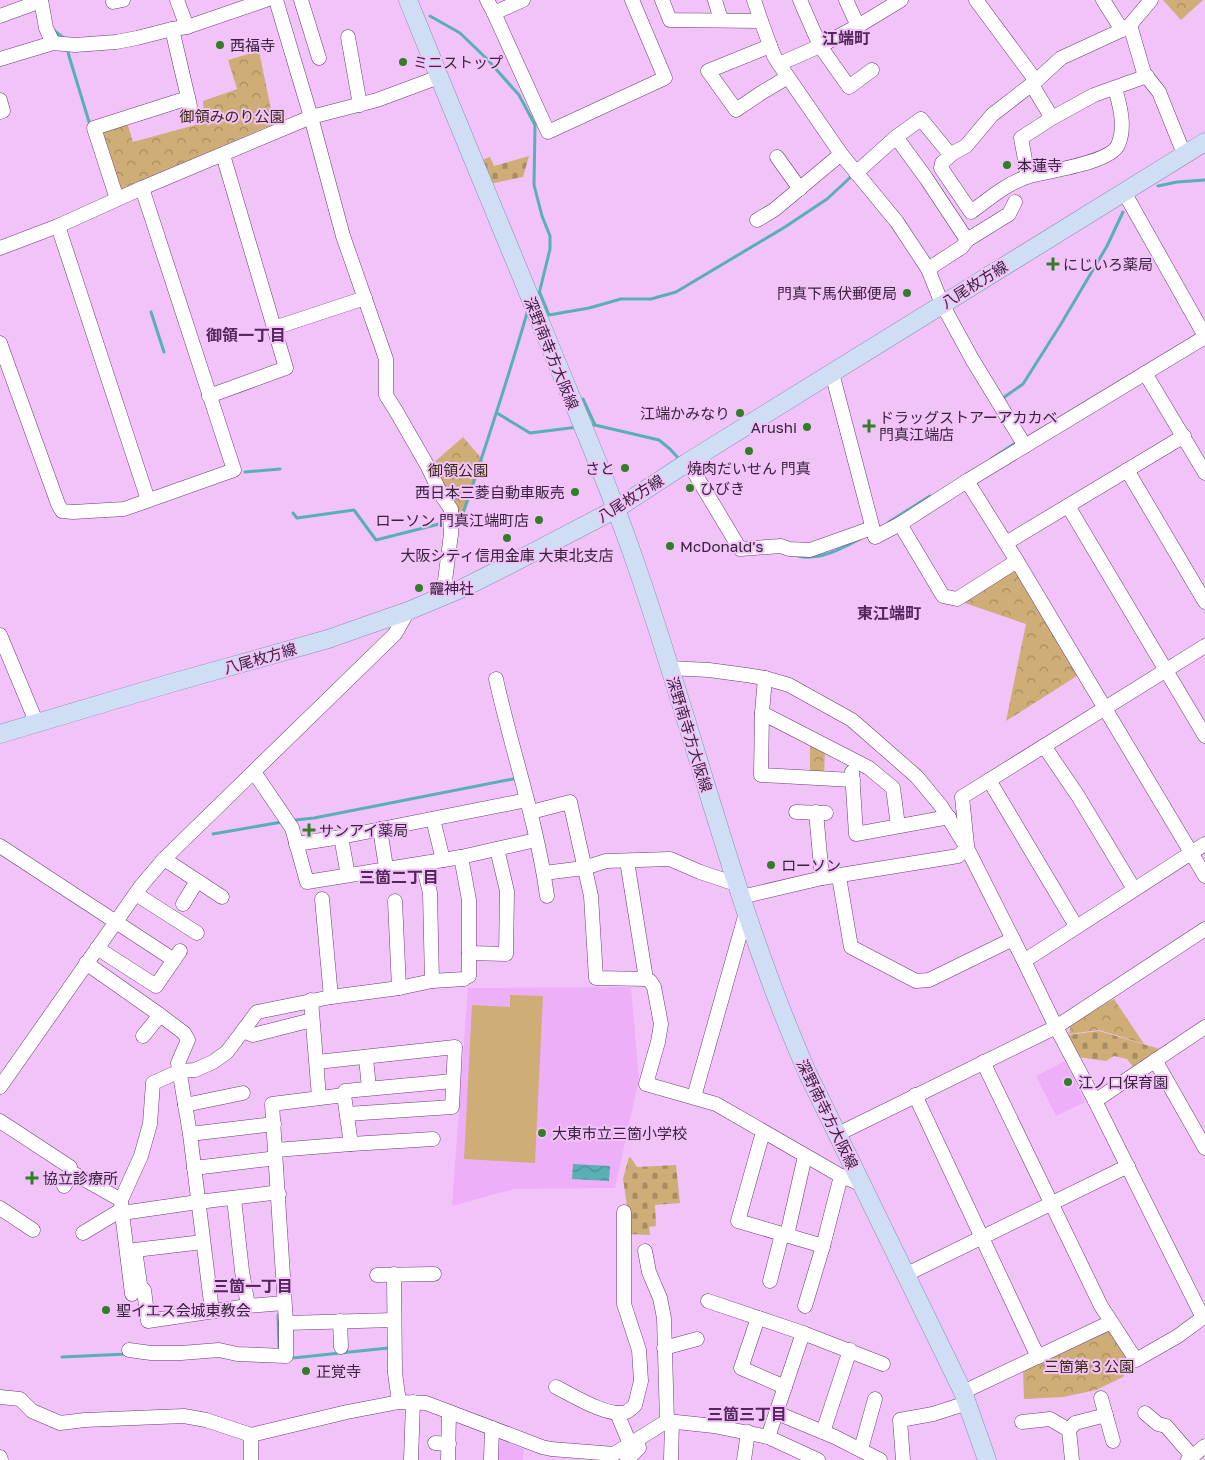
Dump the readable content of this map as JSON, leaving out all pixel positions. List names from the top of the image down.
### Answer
{
  "streets": {
    "main road": ["八尾枚方線", "深野南寺方大阪線"]
  },
  "crossings": [
    ["八尾枚方線", "深野南寺方大阪線"]
  ],
  "districts": [
    "江端町",
    "御領一丁目",
    "東江端町",
    "三箇二丁目",
    "三箇一丁目",
    "三箇三丁目"
  ],
  "parks": ["御領みのり公園", "御領公園", "三箇第３公園"],
  "places": {
    "other": [
      "西福寺",
      "ミニストップ",
      "本蓮寺",
      "門真下馬伏郵便局",
      "江端かみなり",
      "Arushi",
      "焼肉だいせん 門真",
      "さと",
      "ひびき",
      "西日本三菱自動車販売",
      "ローソン 門真江端町店",
      "大阪シティ信用金庫 大東北支店",
      "McDonald's",
      "龗神社",
      "ローソン",
      "江ノ口保育園",
      "大東市立三箇小学校",
      "聖イエス会城東教会",
      "正覚寺"
    ],
    "health": [
      "にじいろ薬局",
      "ドラッグストアーアカカベ 門真江端店",
      "サンアイ薬局",
      "協立診療所"
    ]
  }
}
